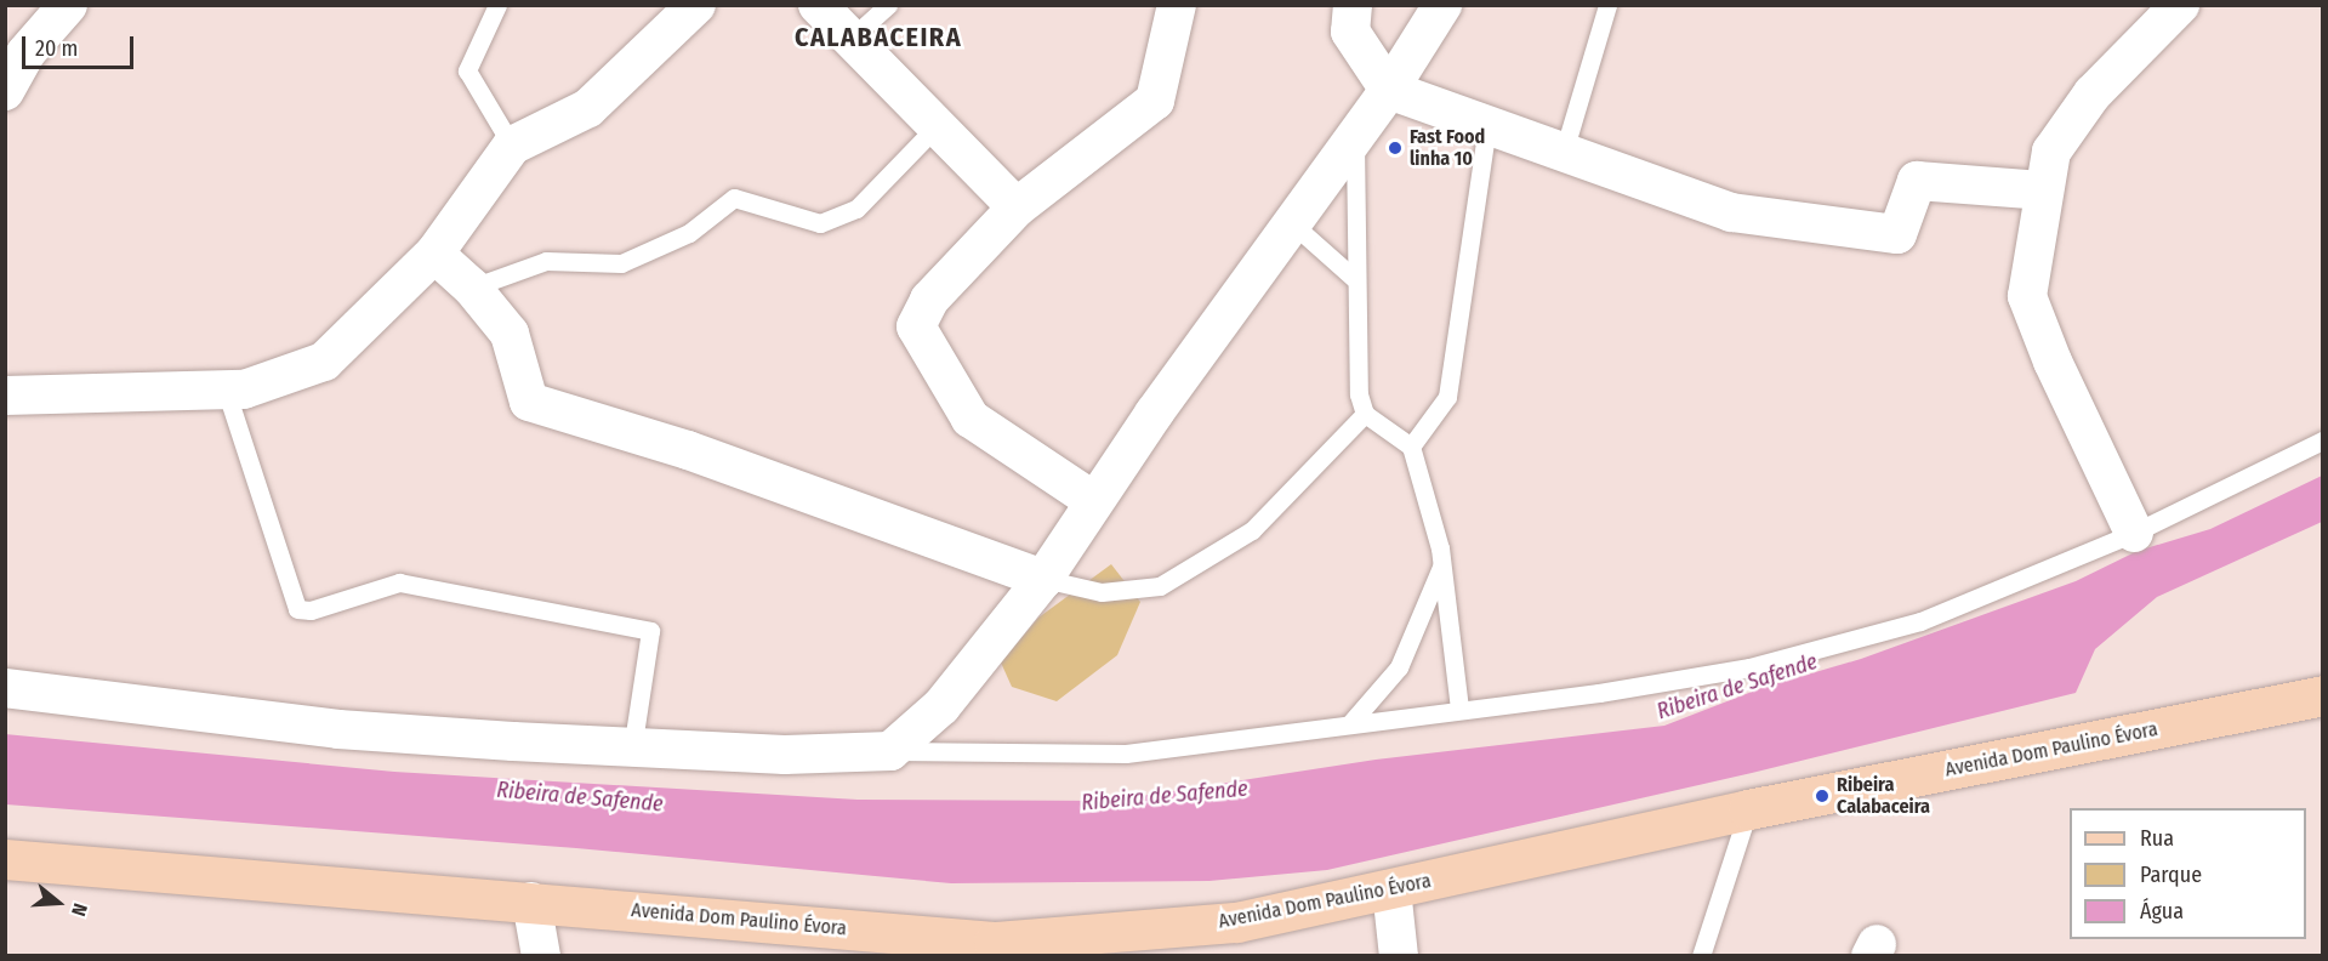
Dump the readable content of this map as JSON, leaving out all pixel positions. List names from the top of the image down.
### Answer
{
  "streets": {
    "main road": ["Avenida Dom Paulino Évora"]
  },
  "districts": ["CALABACEIRA"],
  "water": ["Ribeira de Safende"],
  "places": ["Fast Food linha 10", "Ribeira Calabaceira"],
  "legend": ["Rua", "Parque", "Água"],
  "scale_bar": "20 m",
  "north": "right"
}
